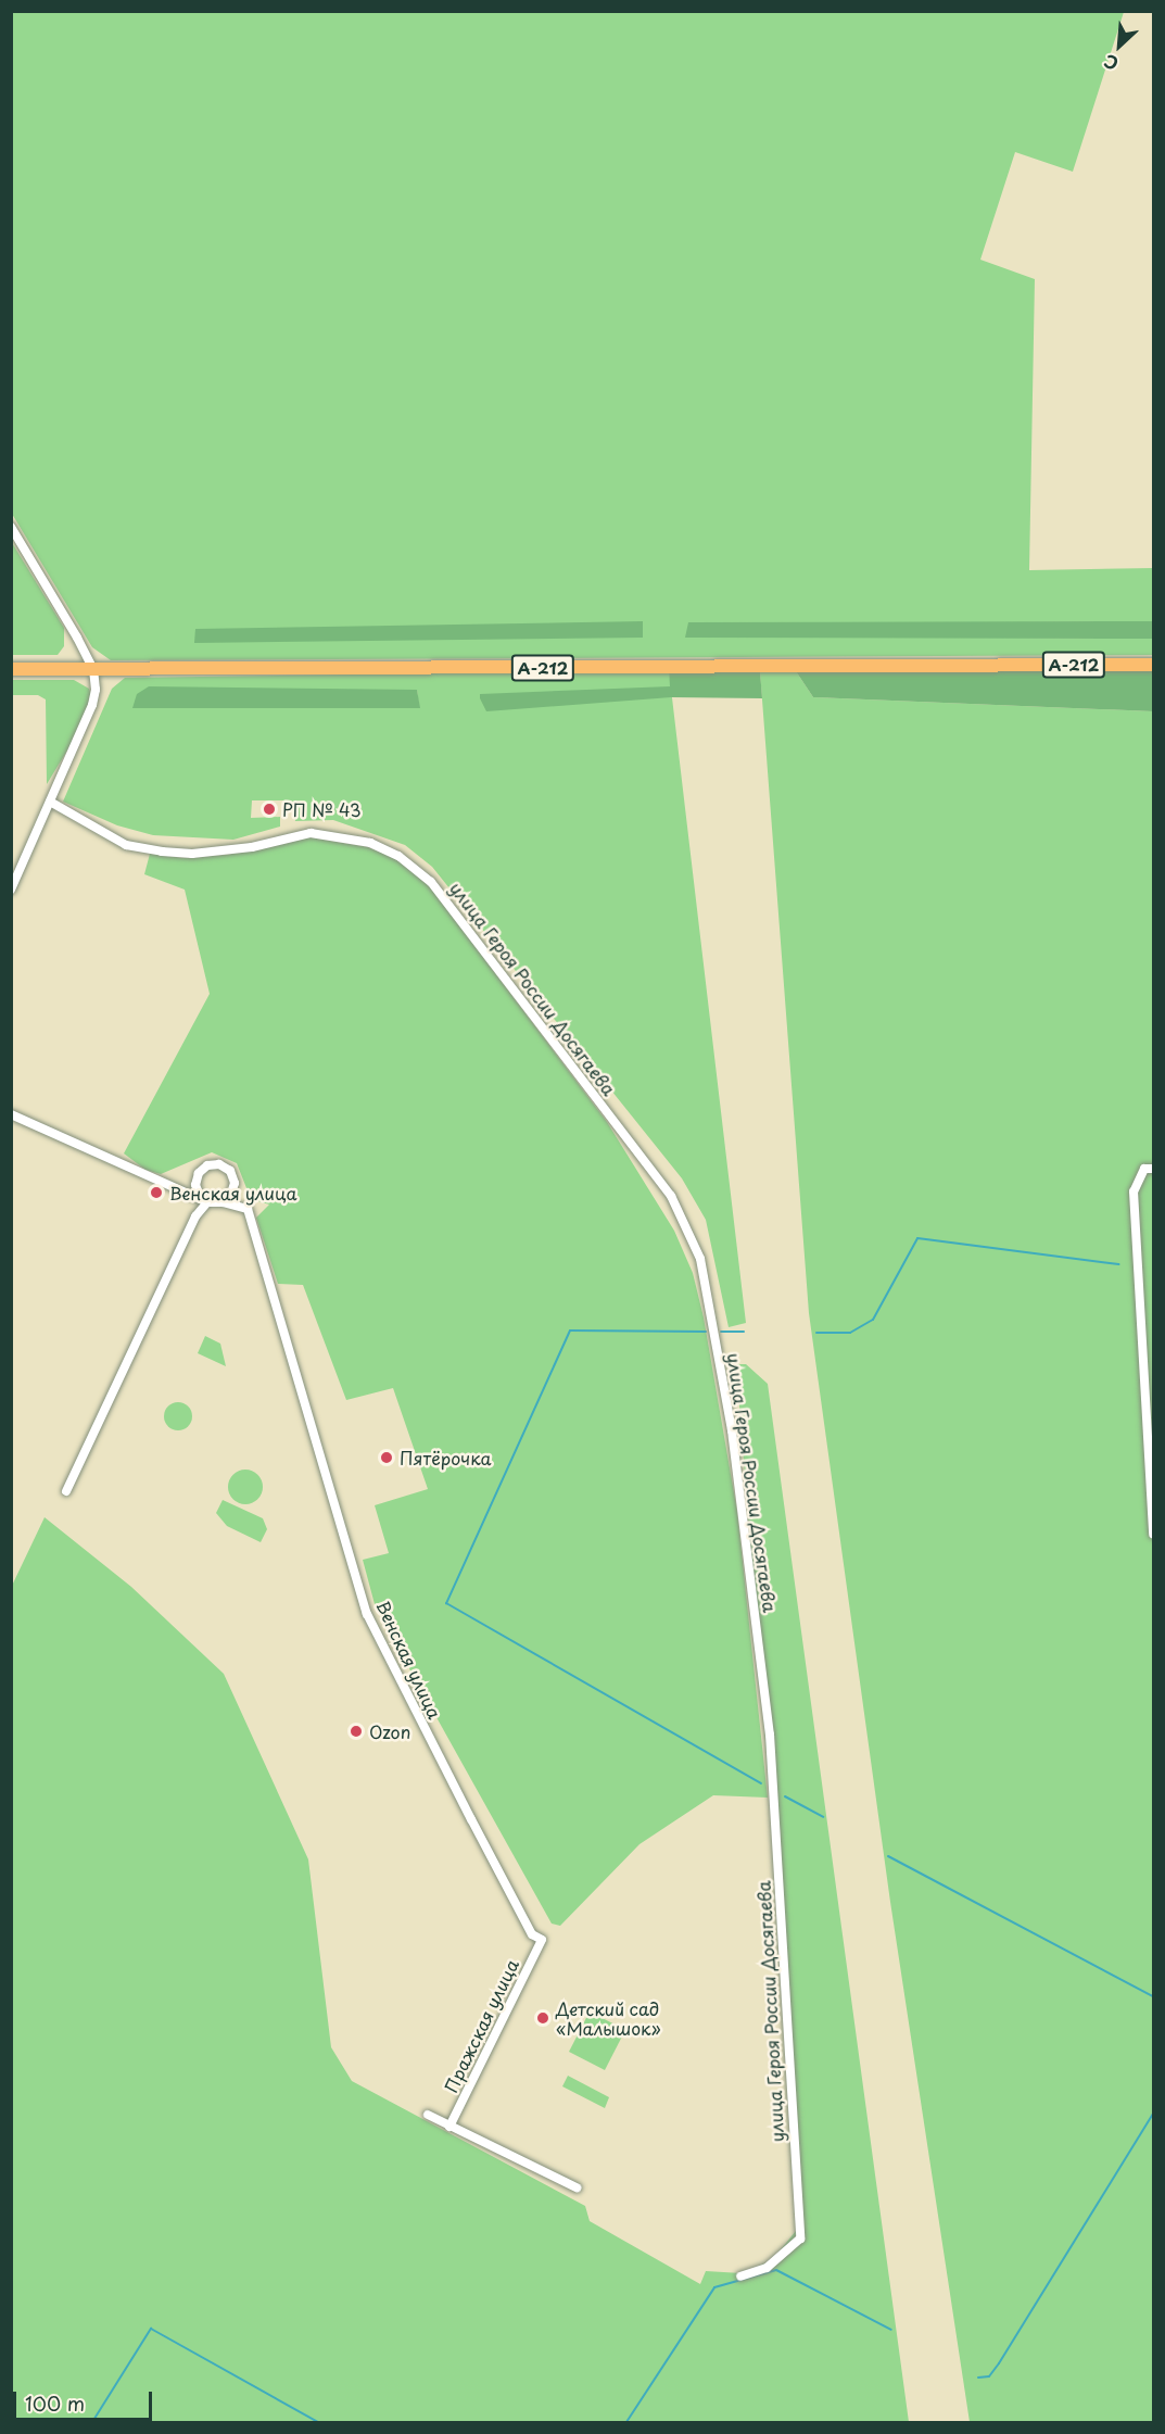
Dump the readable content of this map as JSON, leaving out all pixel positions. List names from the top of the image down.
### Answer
{
  "streets": {
    "highway": ["А-212"],
    "street": ["улица Героя России Досягаева", "Венская улица", "Пражская улица"]
  },
  "crossings": [
    ["Венская улица", "Пражская улица"]
  ],
  "places": [
    "РП № 43",
    "Венская улица",
    "Пятёрочка",
    "Ozon",
    "Детский сад «Малышок»"
  ],
  "scale_bar": "100 m",
  "north": "bottom left"
}
